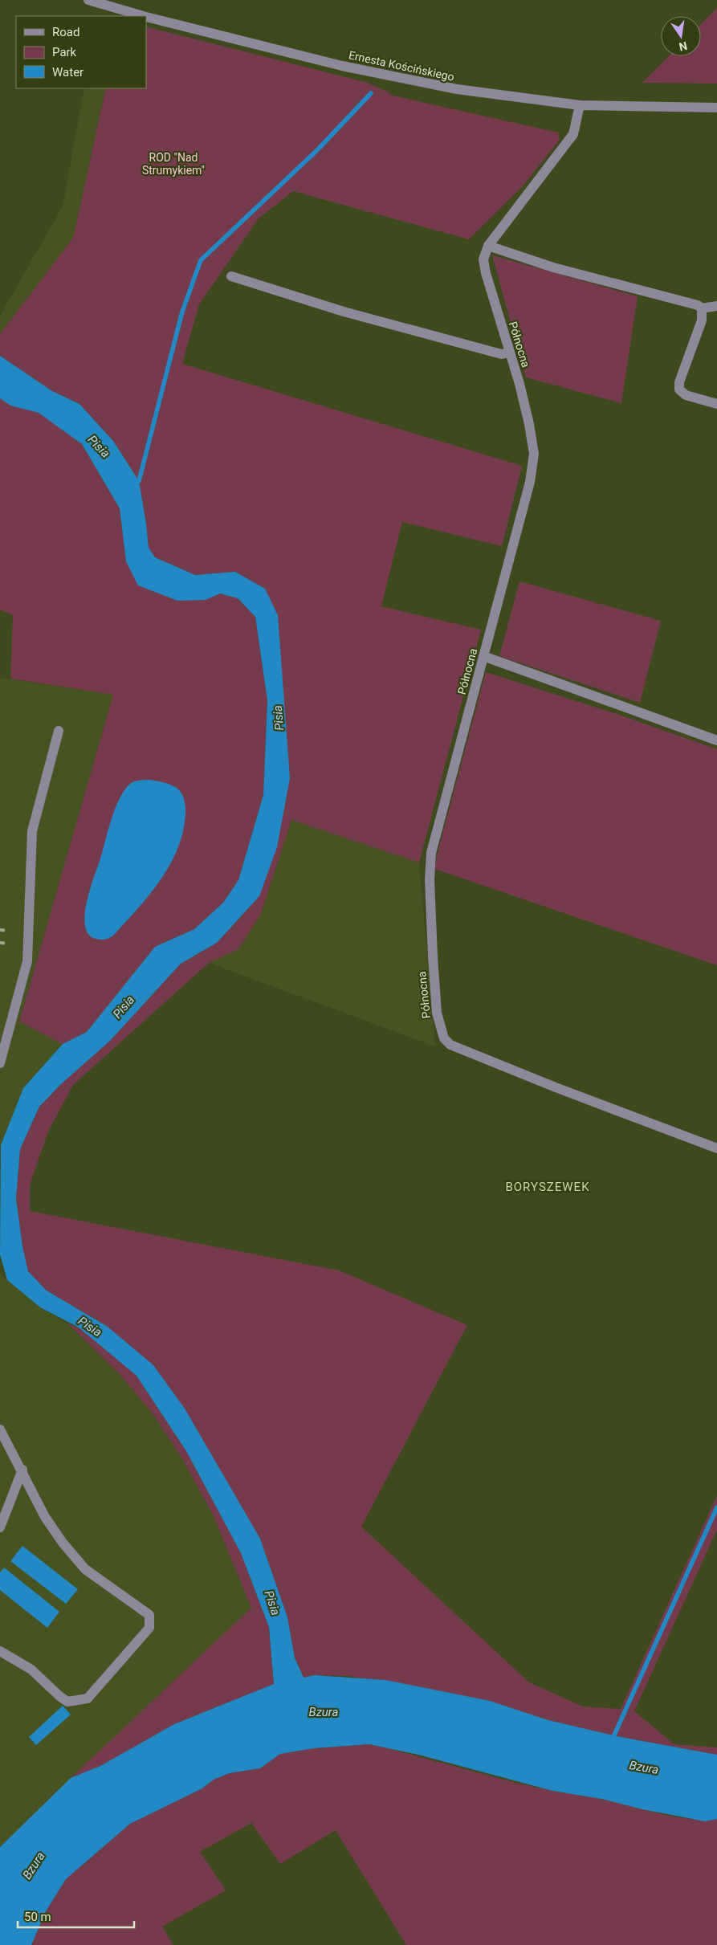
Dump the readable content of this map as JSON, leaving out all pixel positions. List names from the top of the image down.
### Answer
{
  "streets": {
    "street": ["Ernesta Kościńskiego", "Północna"]
  },
  "districts": ["BORYSZEWEK"],
  "water": ["Pisia", "Bzura"],
  "parks": ["ROD \"Nad Strumykiem\""],
  "legend": ["Road", "Park", "Water"],
  "scale_bar": "50 m",
  "north": "bottom"
}
